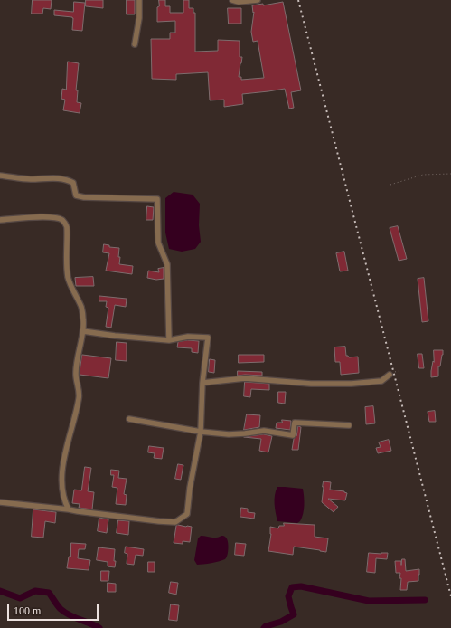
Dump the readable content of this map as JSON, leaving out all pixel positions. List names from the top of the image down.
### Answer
{
  "scale_bar": "100 m"
}
